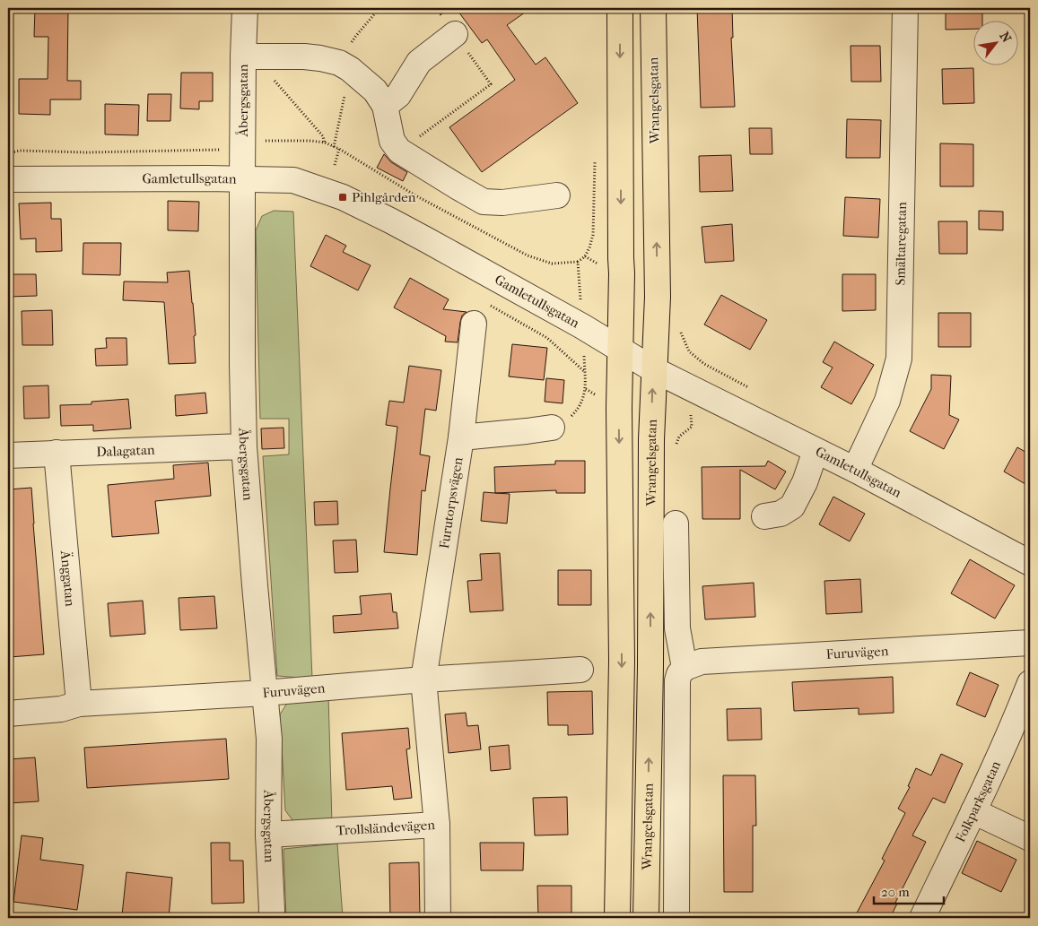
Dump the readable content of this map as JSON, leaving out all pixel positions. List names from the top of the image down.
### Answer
{
  "streets": {
    "main road": ["Wrangelsgatan"],
    "street": [
      "Åbergsgatan",
      "Gamletullsgatan",
      "Smältaregatan",
      "Dalagatan",
      "Furutorpsvägen",
      "Änggatan",
      "Furuvägen",
      "Folkparksgatan",
      "Trollsländevägen"
    ]
  },
  "crossings": [
    ["Åbergsgatan", "Gamletullsgatan"],
    ["Åbergsgatan", "Dalagatan"],
    ["Åbergsgatan", "Furuvägen"],
    ["Åbergsgatan", "Trollsländevägen"],
    ["Wrangelsgatan", "Gamletullsgatan"],
    ["Gamletullsgatan", "Smältaregatan"],
    ["Dalagatan", "Änggatan"],
    ["Furutorpsvägen", "Furuvägen"],
    ["Furutorpsvägen", "Trollsländevägen"],
    ["Änggatan", "Furuvägen"]
  ],
  "places": {
    "transit": ["Pihlgården"]
  },
  "scale_bar": "20 m",
  "north": "top right"
}
